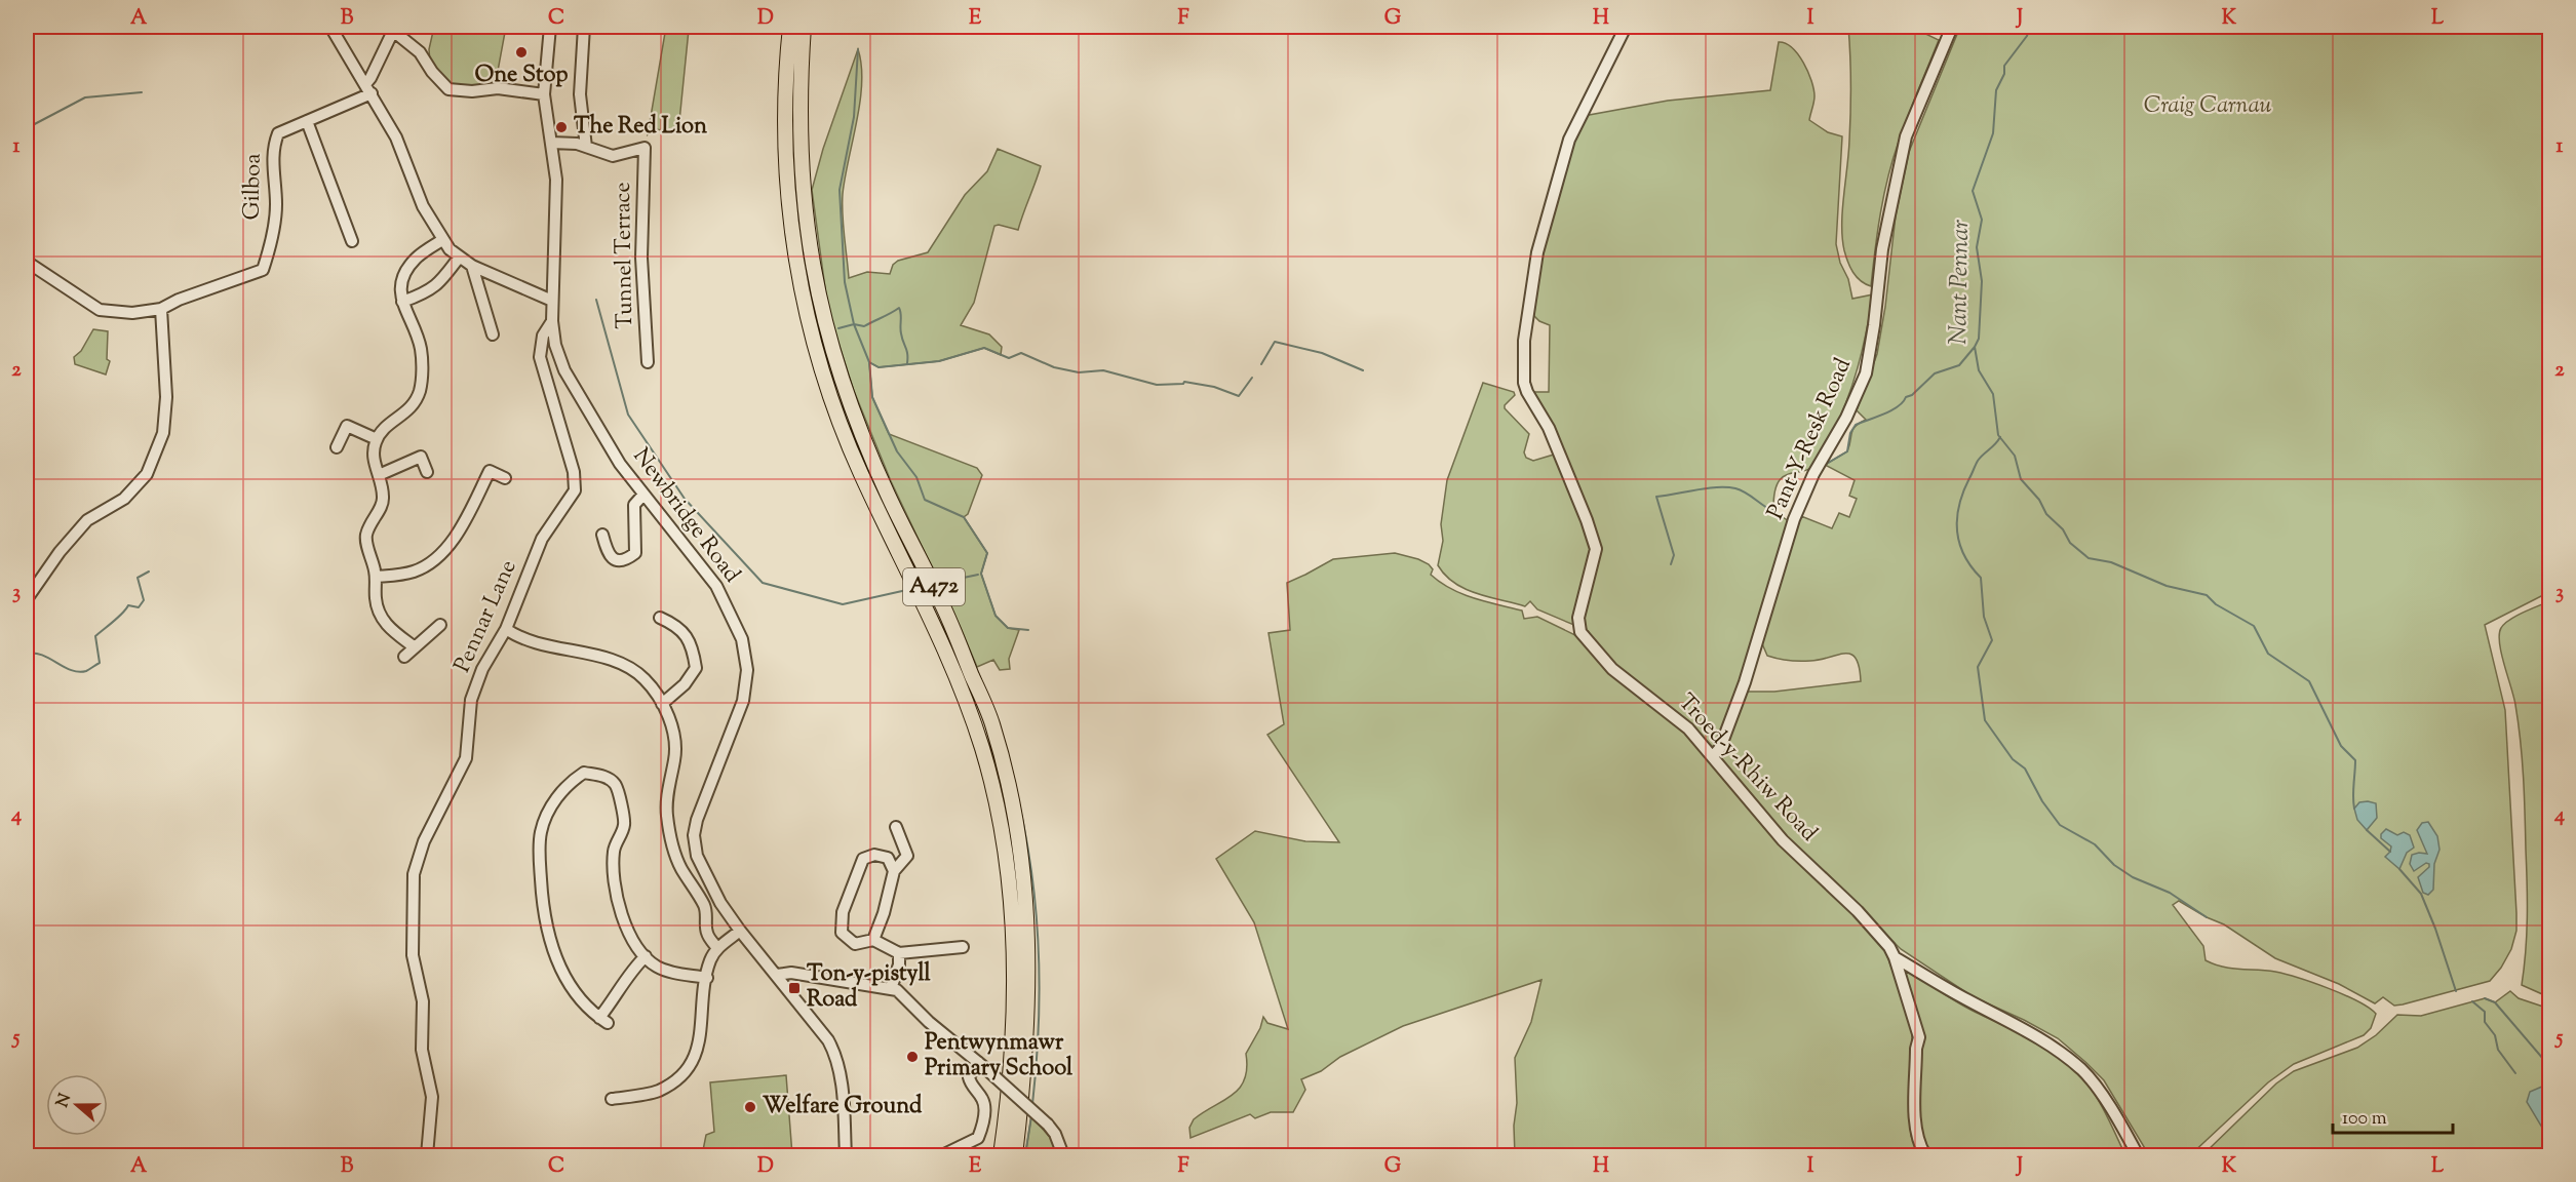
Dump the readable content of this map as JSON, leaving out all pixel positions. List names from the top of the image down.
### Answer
{
  "streets": {
    "main road": ["A472"],
    "street": [
      "Gilboa",
      "Tunnel Terrace",
      "Pant-Y-Resk Road",
      "Newbridge Road",
      "Pennar Lane",
      "Troed-y-Rhiw Road"
    ]
  },
  "crossings": [
    ["Pant-Y-Resk Road", "Troed-y-Rhiw Road"],
    ["Newbridge Road", "Pennar Lane"]
  ],
  "water": ["Nant Pennar"],
  "parks": ["Craig Carnau"],
  "places": {
    "other": [
      "One Stop",
      "The Red Lion",
      "Pentwynmawr Primary School",
      "Welfare Ground"
    ],
    "transit": ["Ton-y-pistyll Road"]
  },
  "scale_bar": "100 m",
  "north": "left",
  "grid": {
    "columns": [
      "A",
      "B",
      "C",
      "D",
      "E",
      "F",
      "G",
      "H",
      "I",
      "J",
      "K",
      "L"
    ],
    "rows": [
      "1",
      "2",
      "3",
      "4",
      "5"
    ]
  }
}
